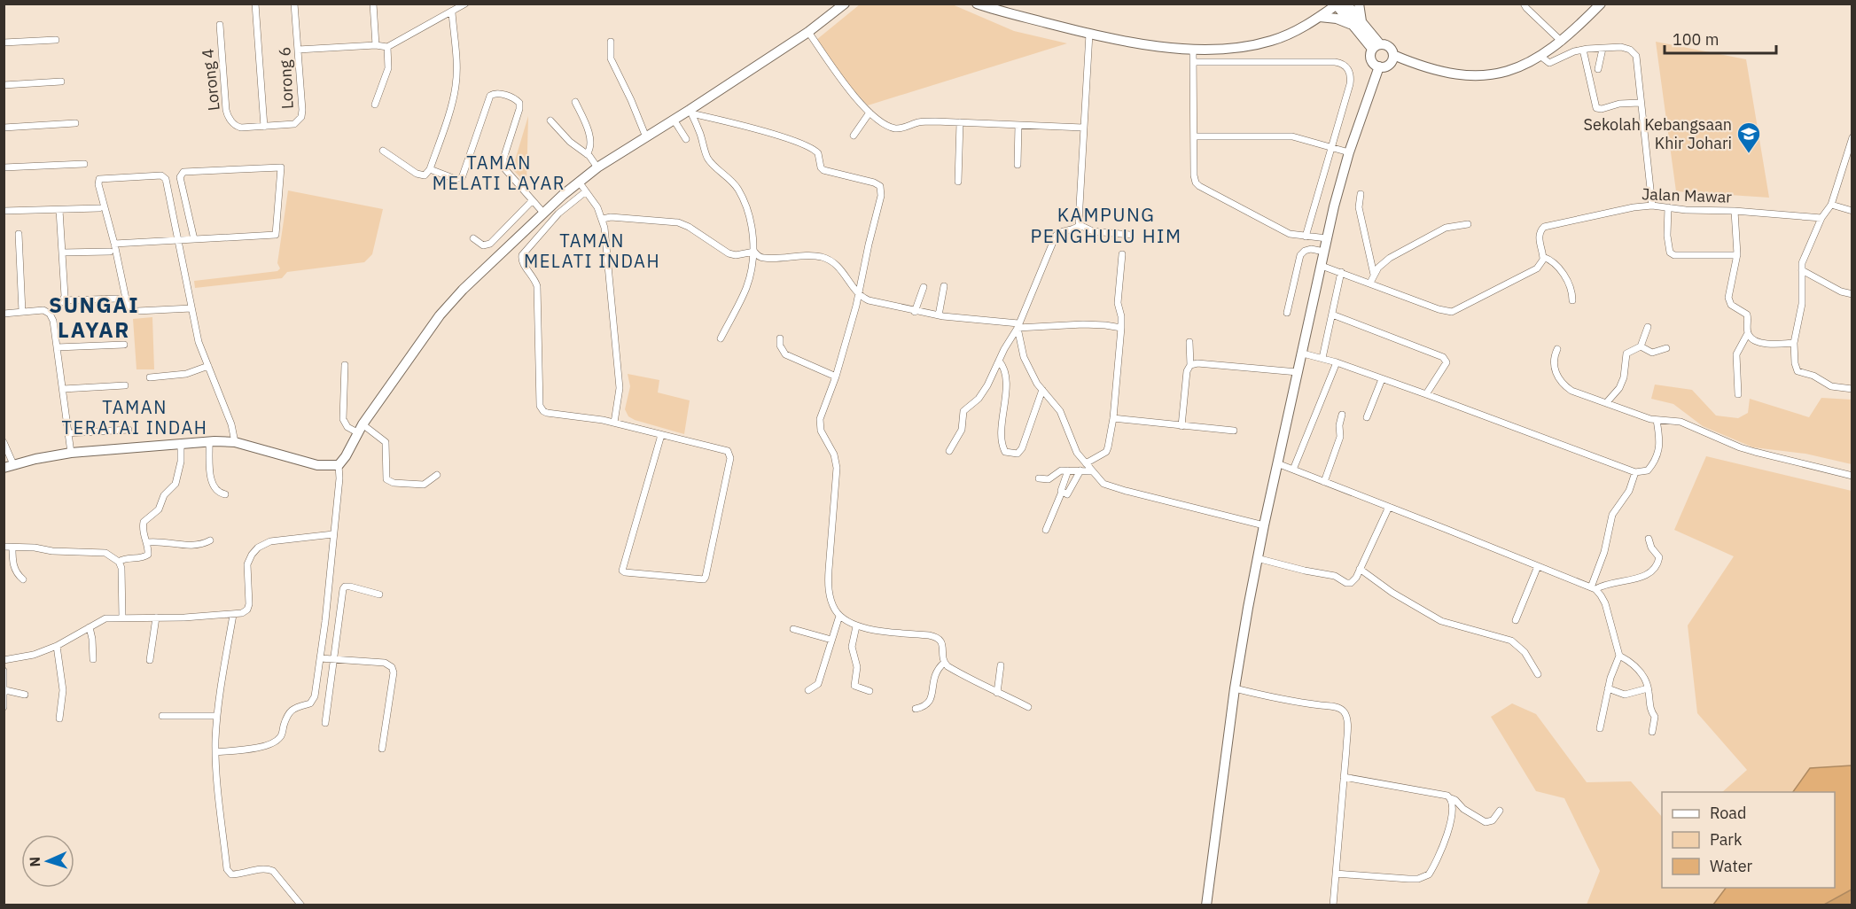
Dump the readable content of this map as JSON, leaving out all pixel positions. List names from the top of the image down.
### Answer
{
  "streets": {
    "street": ["Lorong 6", "Lorong 4", "Jalan Mawar"]
  },
  "crossings": [
    ["Lorong 6", "Lorong 4"]
  ],
  "districts": [
    "TAMAN MELATI LAYAR",
    "KAMPUNG PENGHULU HIM",
    "TAMAN MELATI INDAH",
    "SUNGAI LAYAR",
    "TAMAN TERATAI INDAH"
  ],
  "places": {
    "school or university": ["Sekolah Kebangsaan Khir Johari"]
  },
  "legend": ["Road", "Park", "Water"],
  "scale_bar": "100 m",
  "north": "left"
}
